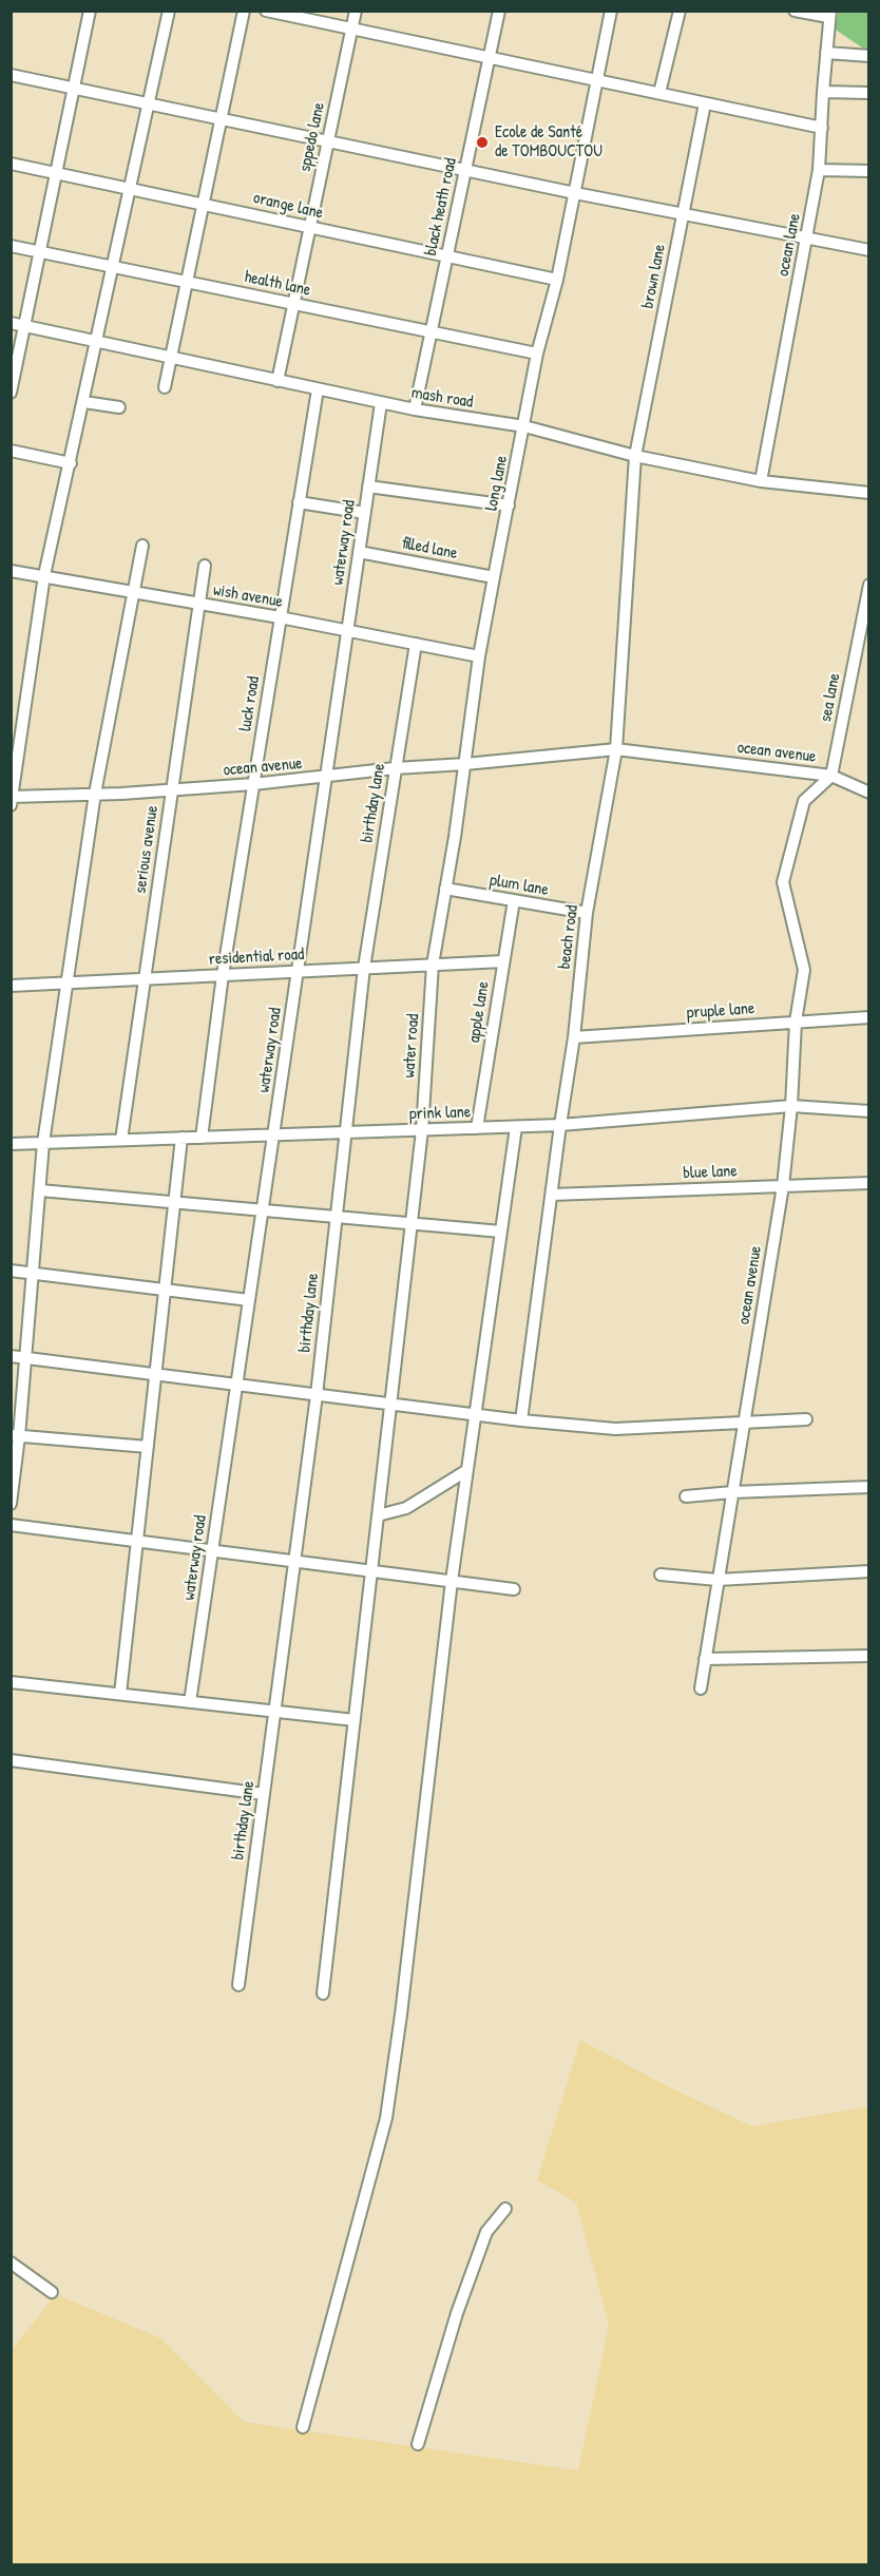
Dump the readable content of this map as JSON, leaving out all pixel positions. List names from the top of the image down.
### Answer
{
  "streets": {
    "street": [
      "sppedo lane",
      "orange lane",
      "black heath road",
      "ocean lane",
      "brown lane",
      "health lane",
      "mash road",
      "long lane",
      "waterway road",
      "filled lane",
      "wish avenue",
      "sea lane",
      "luck road",
      "ocean avenue",
      "birthday lane",
      "serious avenue",
      "plum lane",
      "beach road",
      "residential road",
      "pruple lane",
      "apple lane",
      "water road",
      "prink lane",
      "blue lane"
    ]
  },
  "crossings": [
    ["sppedo lane", "orange lane"],
    ["sppedo lane", "health lane"],
    ["sppedo lane", "mash road"],
    ["orange lane", "black heath road"],
    ["orange lane", "long lane"],
    ["black heath road", "health lane"],
    ["black heath road", "mash road"],
    ["ocean lane", "mash road"],
    ["brown lane", "mash road"],
    ["brown lane", "beach road"],
    ["health lane", "long lane"],
    ["mash road", "long lane"],
    ["mash road", "waterway road"],
    ["mash road", "luck road"],
    ["mash road", "beach road"],
    ["long lane", "filled lane"],
    ["long lane", "wish avenue"],
    ["long lane", "ocean avenue"],
    ["long lane", "plum lane"],
    ["long lane", "residential road"],
    ["long lane", "water road"],
    ["waterway road", "filled lane"],
    ["waterway road", "wish avenue"],
    ["waterway road", "ocean avenue"],
    ["waterway road", "residential road"],
    ["waterway road", "prink lane"],
    ["wish avenue", "luck road"],
    ["wish avenue", "birthday lane"],
    ["wish avenue", "serious avenue"],
    ["sea lane", "ocean avenue"],
    ["luck road", "ocean avenue"],
    ["luck road", "residential road"],
    ["luck road", "prink lane"],
    ["ocean avenue", "birthday lane"],
    ["ocean avenue", "serious avenue"],
    ["ocean avenue", "beach road"],
    ["ocean avenue", "pruple lane"],
    ["ocean avenue", "prink lane"],
    ["ocean avenue", "blue lane"],
    ["birthday lane", "residential road"],
    ["birthday lane", "prink lane"],
    ["serious avenue", "residential road"],
    ["serious avenue", "prink lane"],
    ["plum lane", "beach road"],
    ["plum lane", "apple lane"],
    ["beach road", "pruple lane"],
    ["beach road", "prink lane"],
    ["beach road", "blue lane"],
    ["residential road", "apple lane"],
    ["residential road", "water road"],
    ["apple lane", "prink lane"],
    ["water road", "prink lane"]
  ],
  "places": ["Ecole de Santé de TOMBOUCTOU"]
}
